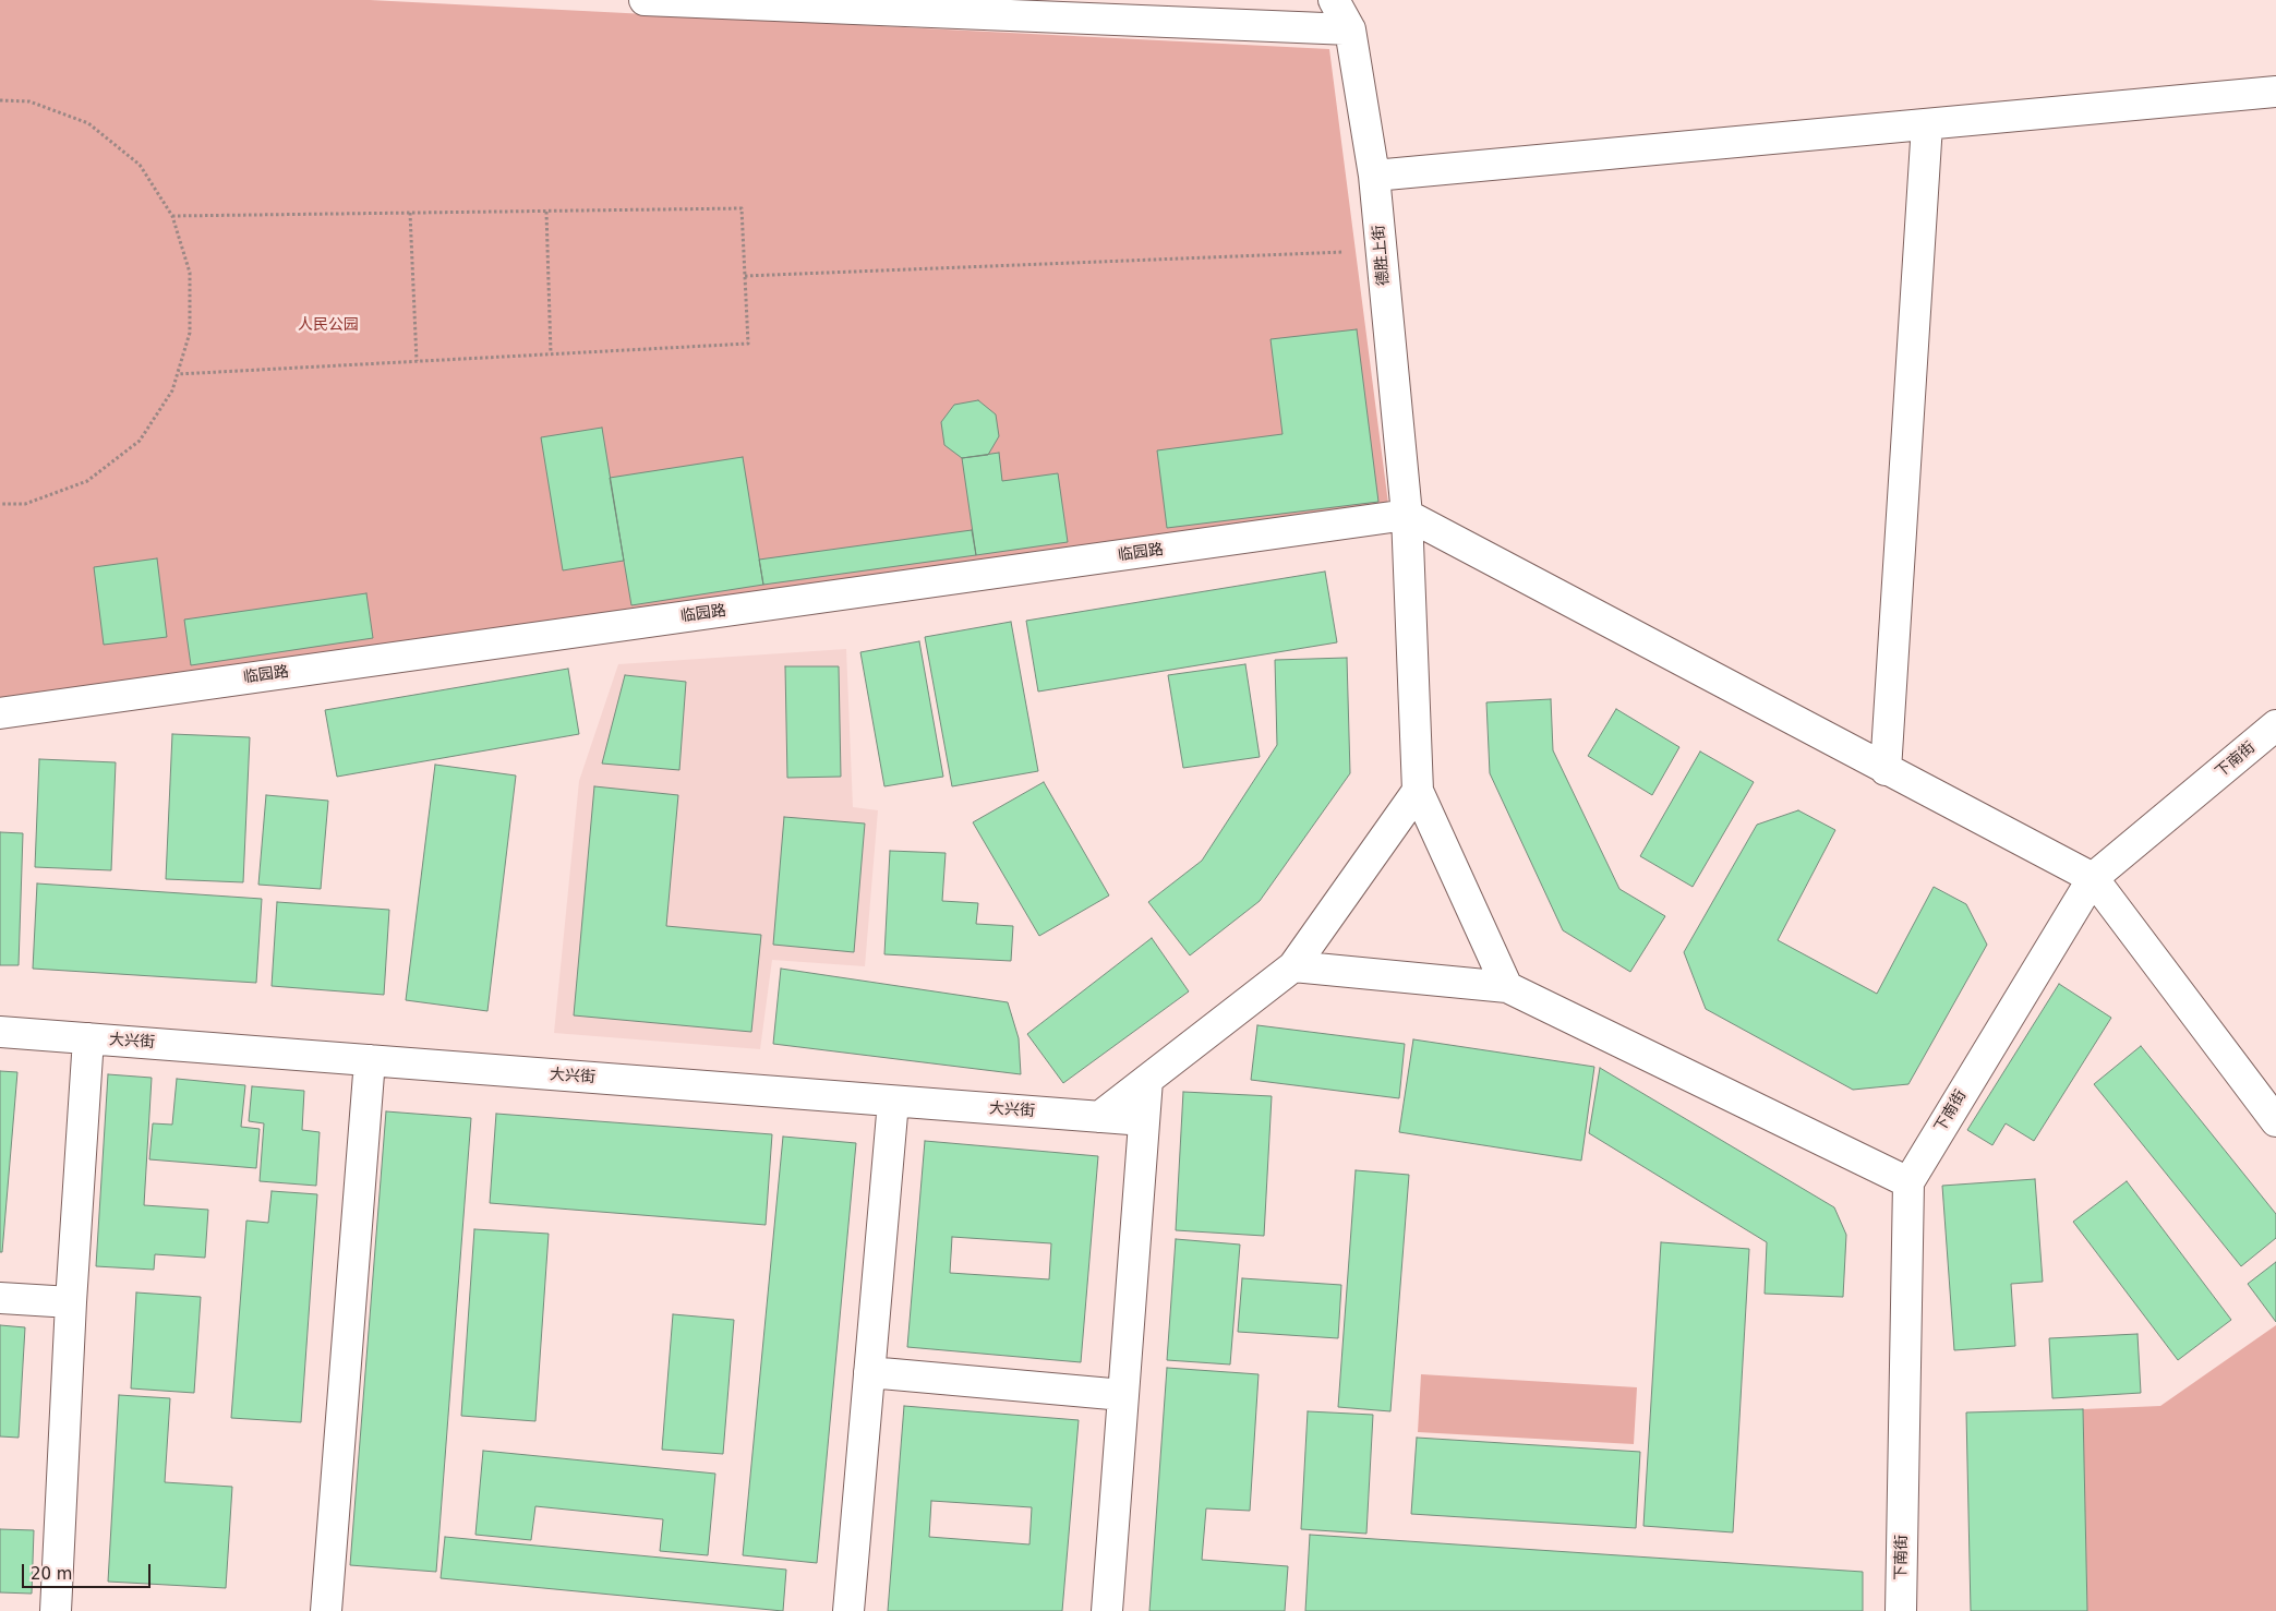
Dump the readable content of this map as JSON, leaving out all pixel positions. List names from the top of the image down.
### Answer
{
  "streets": {
    "street": [
      "德胜上街",
      "临园路",
      "下南街",
      "大兴街"
    ]
  },
  "crossings": [
    ["德胜上街", "临园路"]
  ],
  "parks": ["人民公园"],
  "scale_bar": "20 m"
}
